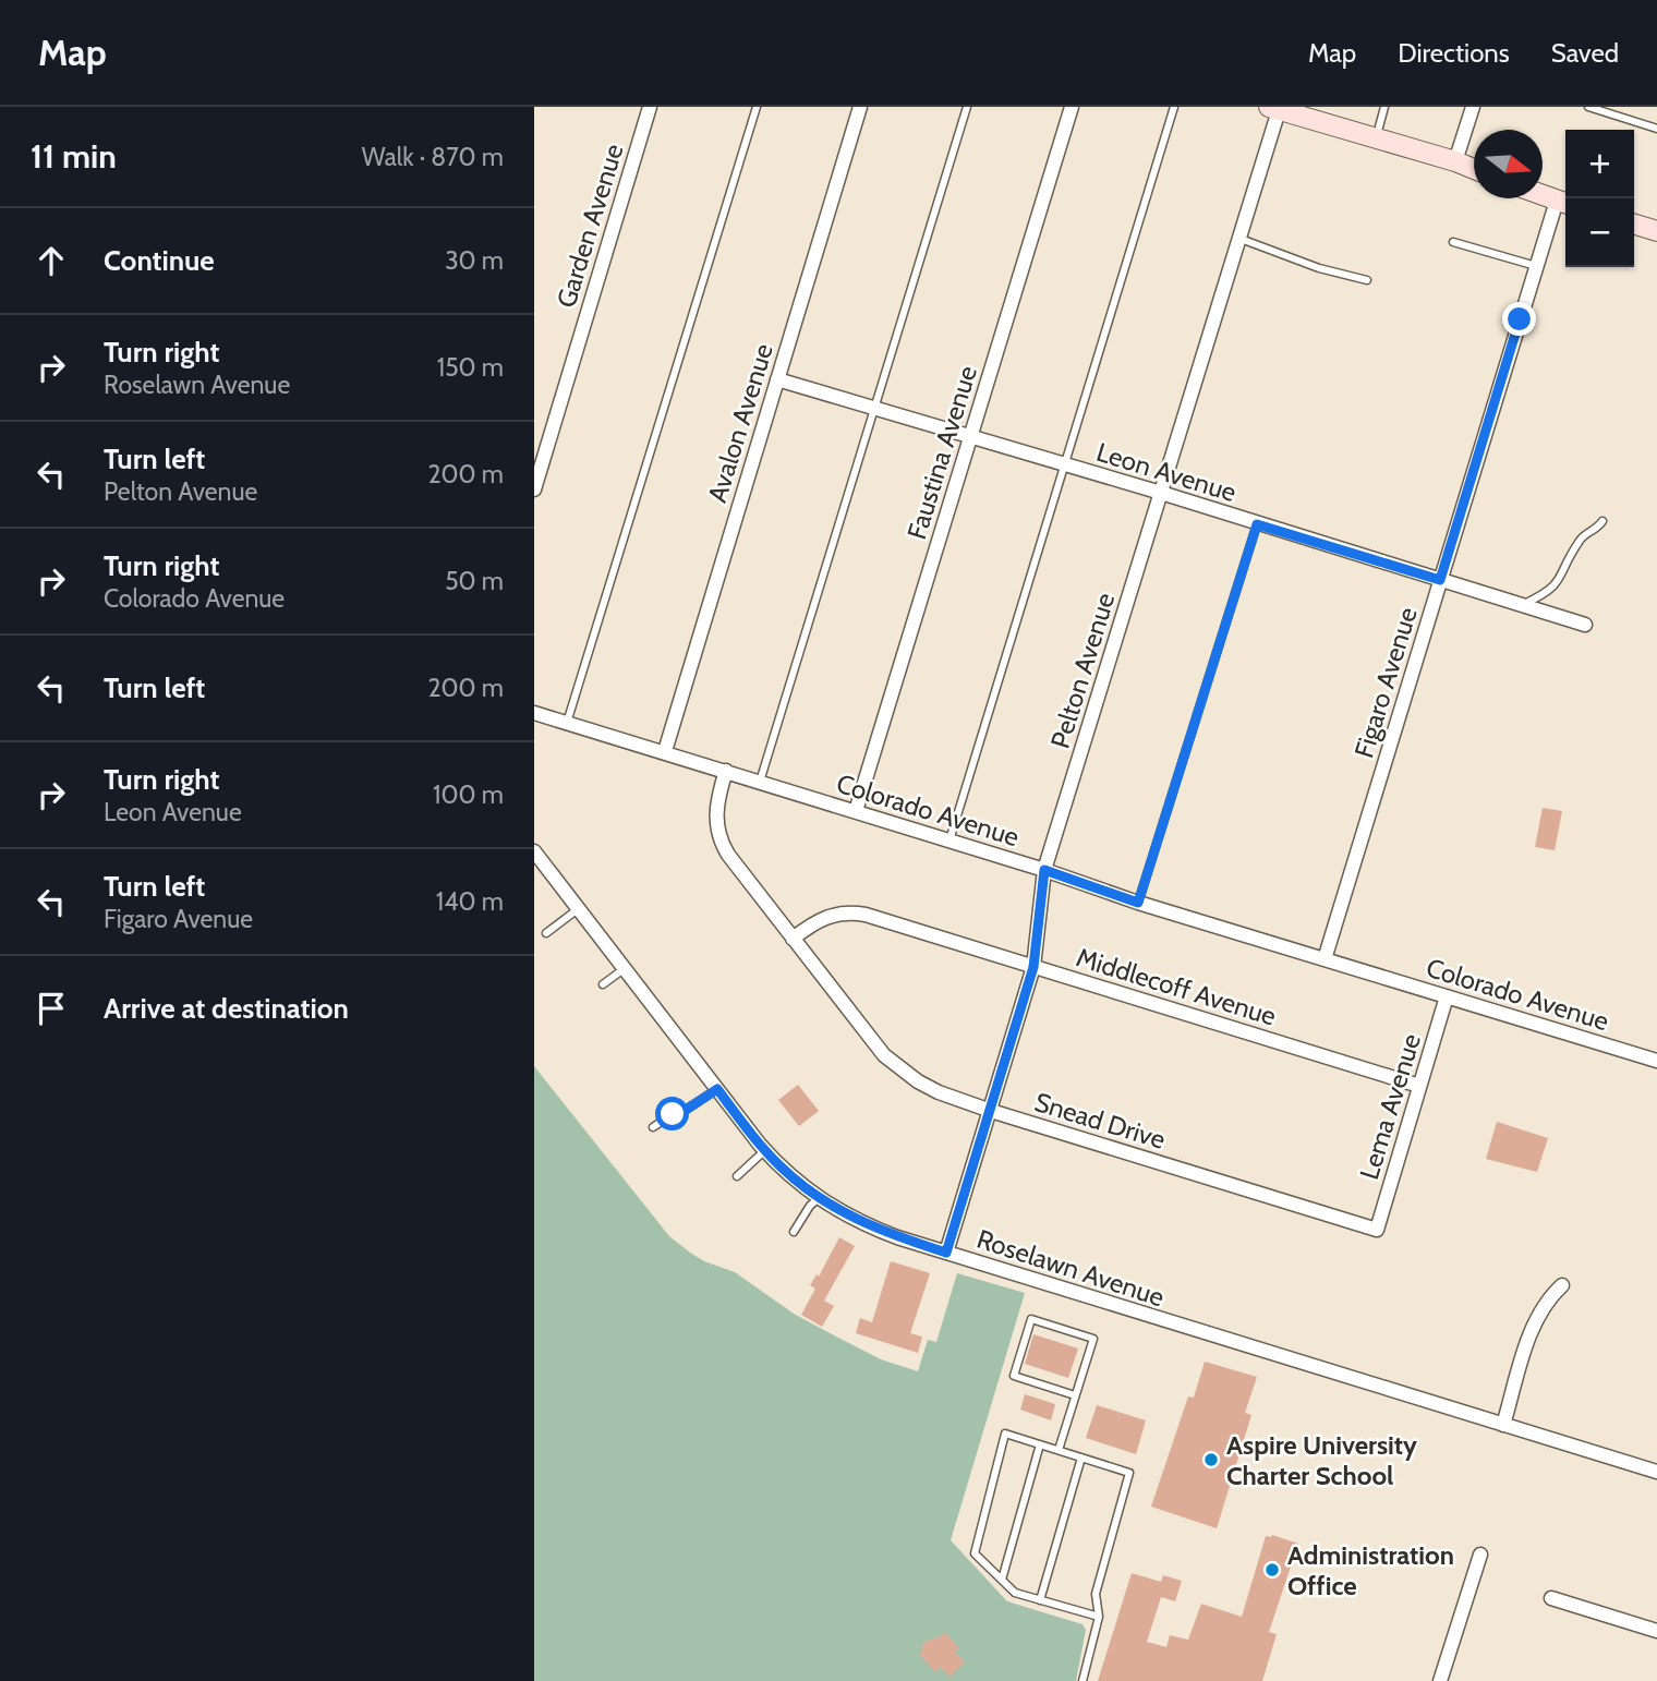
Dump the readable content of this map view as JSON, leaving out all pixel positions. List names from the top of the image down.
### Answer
{
  "streets": {
    "street": [
      "Garden Avenue",
      "Avalon Avenue",
      "Faustina Avenue",
      "Leon Avenue",
      "Pelton Avenue",
      "Figaro Avenue",
      "Colorado Avenue",
      "Middlecoff Avenue",
      "Lema Avenue",
      "Snead Drive",
      "Roselawn Avenue"
    ]
  },
  "crossings": [
    ["Avalon Avenue", "Leon Avenue"],
    ["Avalon Avenue", "Colorado Avenue"],
    ["Faustina Avenue", "Leon Avenue"],
    ["Faustina Avenue", "Colorado Avenue"],
    ["Leon Avenue", "Pelton Avenue"],
    ["Leon Avenue", "Figaro Avenue"],
    ["Pelton Avenue", "Colorado Avenue"],
    ["Pelton Avenue", "Middlecoff Avenue"],
    ["Pelton Avenue", "Snead Drive"],
    ["Pelton Avenue", "Roselawn Avenue"],
    ["Figaro Avenue", "Colorado Avenue"],
    ["Colorado Avenue", "Lema Avenue"],
    ["Colorado Avenue", "Snead Drive"],
    ["Middlecoff Avenue", "Lema Avenue"],
    ["Middlecoff Avenue", "Snead Drive"],
    ["Lema Avenue", "Snead Drive"]
  ],
  "places": ["Aspire University Charter School", "Administration Office"],
  "north": "right",
  "page": {
    "header": "Map",
    "nav": ["Map", "Directions", "Saved"],
    "heading": ["11 min", "Walk · 870 m"],
    "map_buttons": ["+", "−"],
    "list": [
      ["Continue", "30 m"],
      ["Turn right", "Roselawn Avenue", "150 m"],
      ["Turn left", "Pelton Avenue", "200 m"],
      ["Turn right", "Colorado Avenue", "50 m"],
      ["Turn left", "200 m"],
      ["Turn right", "Leon Avenue", "100 m"],
      ["Turn left", "Figaro Avenue", "140 m"],
      "Arrive at destination"
    ]
  }
}
